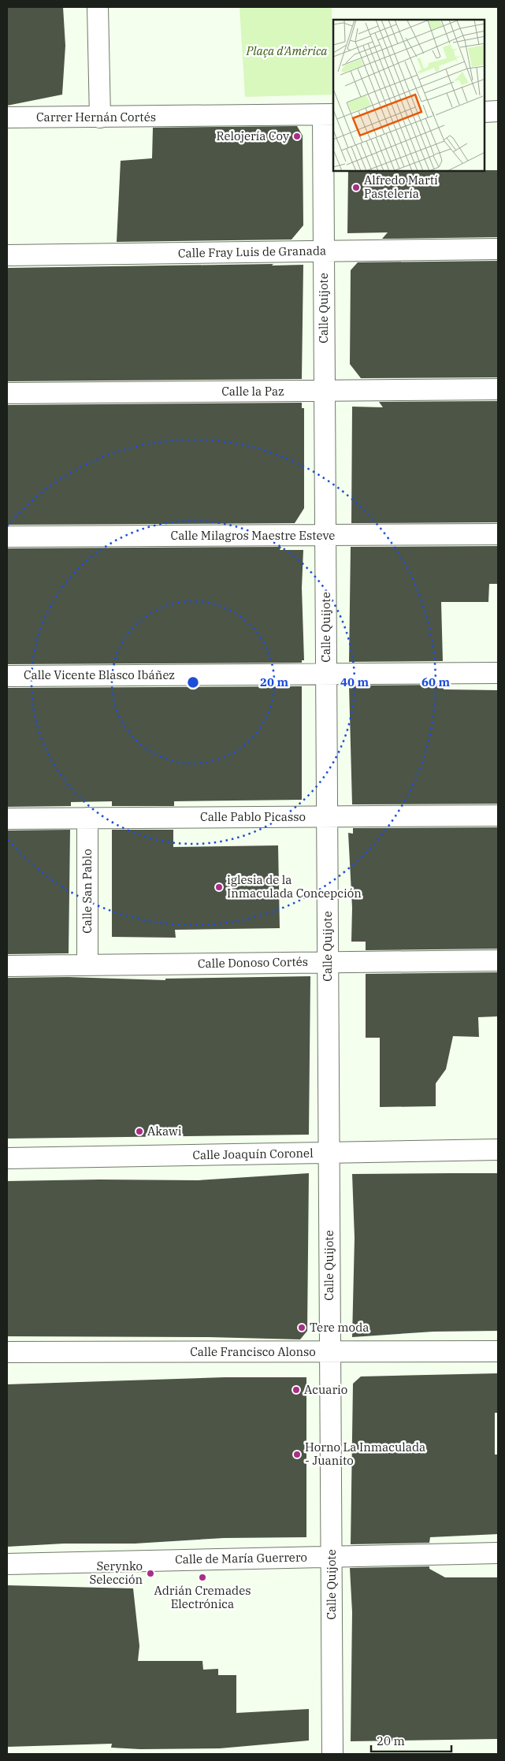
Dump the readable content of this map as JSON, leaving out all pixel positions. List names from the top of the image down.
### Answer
{
  "streets": {
    "street": [
      "Carrer Hernán Cortés",
      "Calle Fray Luis de Granada",
      "Calle Quijote",
      "Calle la Paz",
      "Calle Milagros Maestre Esteve",
      "Calle Vicente Blasco Ibáñez",
      "Calle Pablo Picasso",
      "Calle San Pablo",
      "Calle Donoso Cortés",
      "Calle Joaquín Coronel",
      "Calle Francisco Alonso",
      "Calle de María Guerrero"
    ]
  },
  "crossings": [
    ["Carrer Hernán Cortés", "Calle Quijote"],
    ["Calle Fray Luis de Granada", "Calle Quijote"],
    ["Calle Quijote", "Calle la Paz"],
    ["Calle Quijote", "Calle Milagros Maestre Esteve"],
    ["Calle Quijote", "Calle Vicente Blasco Ibáñez"],
    ["Calle Quijote", "Calle Pablo Picasso"],
    ["Calle Quijote", "Calle Donoso Cortés"],
    ["Calle Quijote", "Calle Joaquín Coronel"],
    ["Calle Quijote", "Calle Francisco Alonso"],
    ["Calle Quijote", "Calle de María Guerrero"],
    ["Calle Pablo Picasso", "Calle San Pablo"],
    ["Calle San Pablo", "Calle Donoso Cortés"]
  ],
  "parks": ["Plaça d'Amèrica"],
  "places": [
    "Relojería Coy",
    "Alfredo Martí Pastelería",
    "iglesia de la Inmaculada Concepción",
    "Akawi",
    "Tere moda",
    "Acuario",
    "Horno La Inmaculada - Juanito",
    "Serynko Selección",
    "Adrián Cremades Electrónica"
  ],
  "scale_bar": "20 m",
  "rings": ["20 m", "40 m", "60 m"]
}
